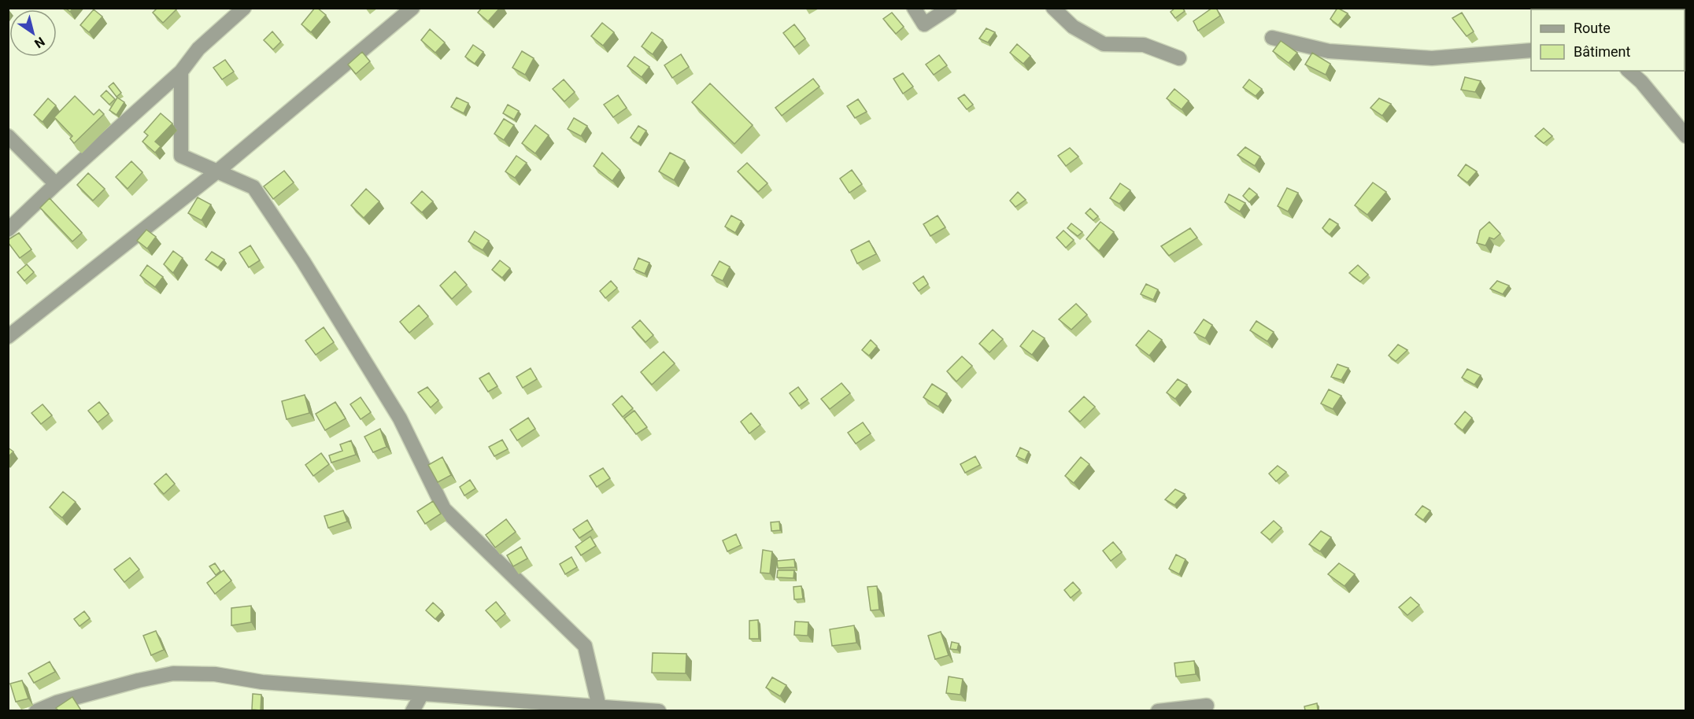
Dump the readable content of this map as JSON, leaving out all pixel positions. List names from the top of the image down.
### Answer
{
  "legend": ["Route", "Bâtiment"],
  "north": "bottom right"
}
